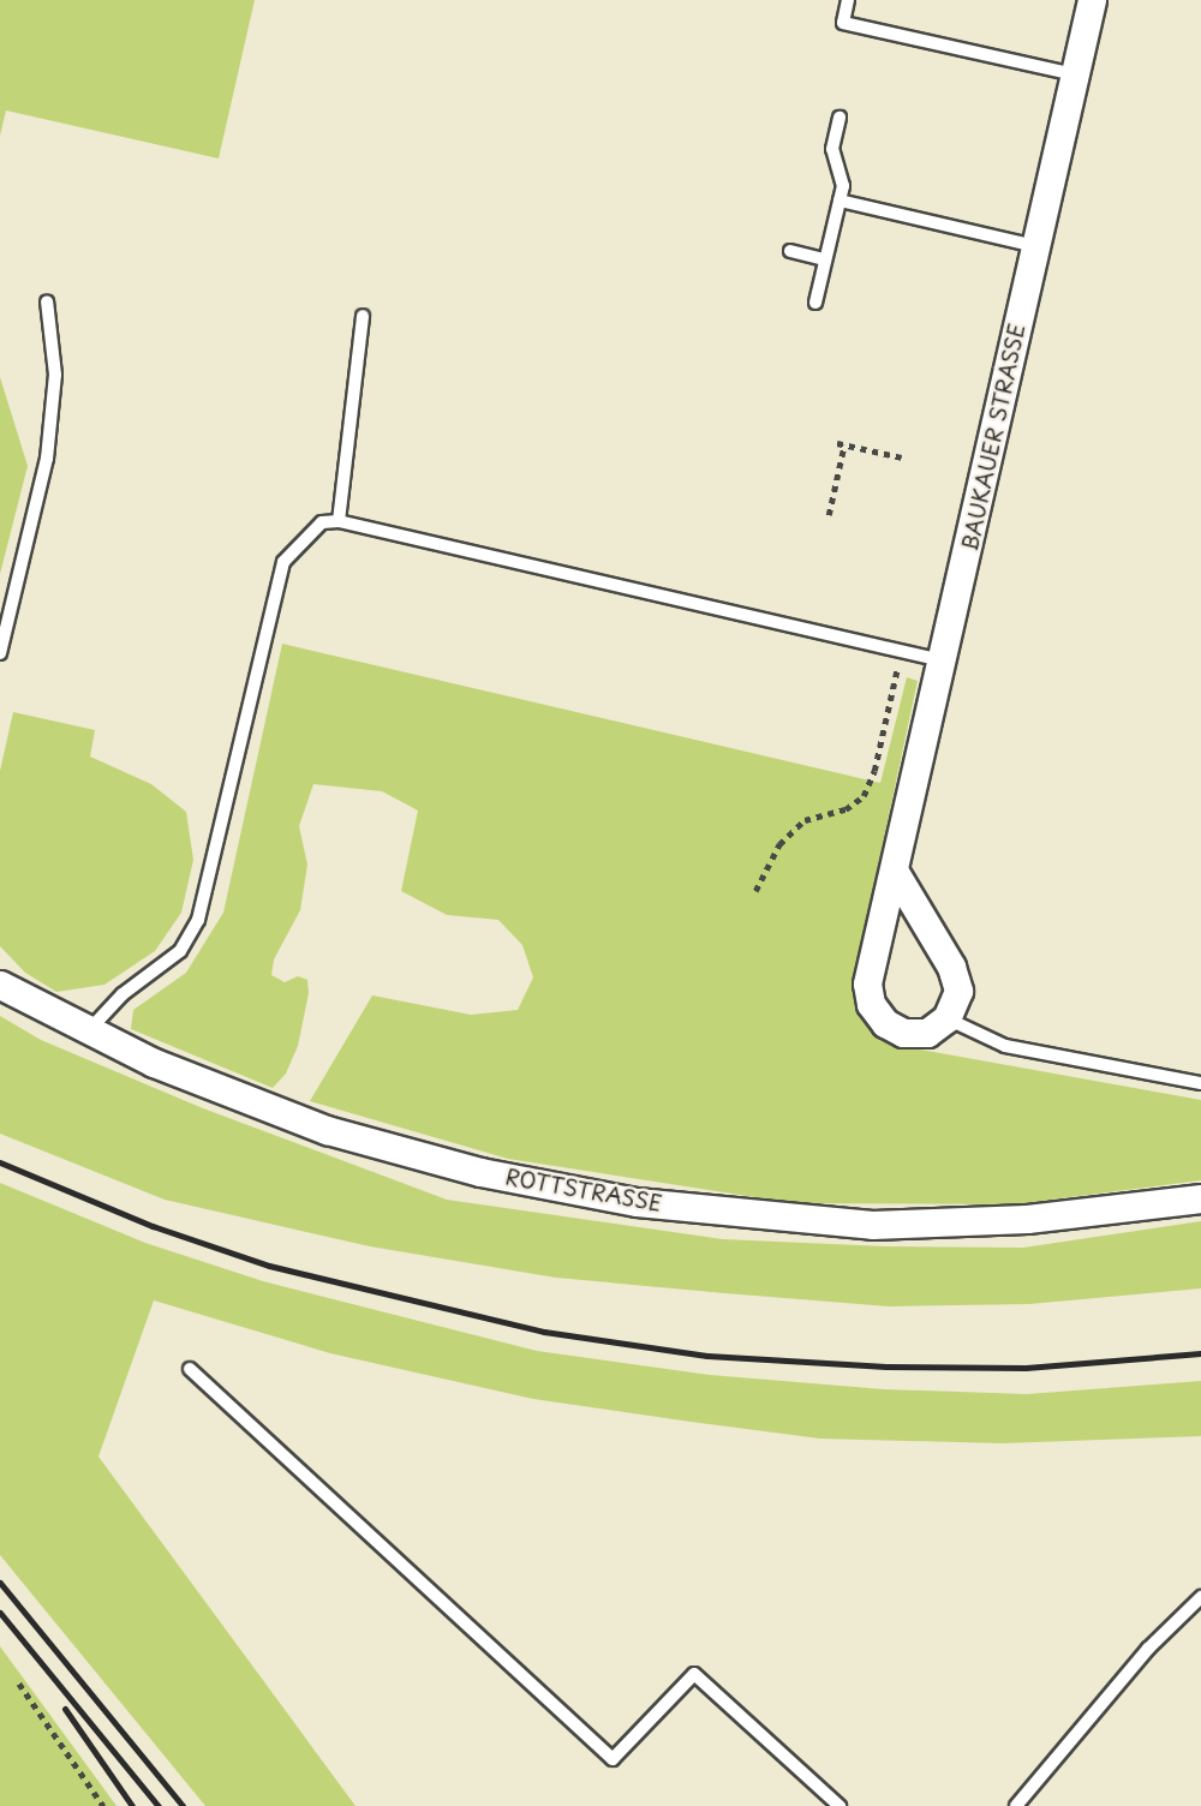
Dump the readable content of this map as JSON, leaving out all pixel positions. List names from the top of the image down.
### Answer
{
  "streets": {
    "street": ["BAUKAUER STRASSE", "ROTTSTRASSE"]
  }
}
